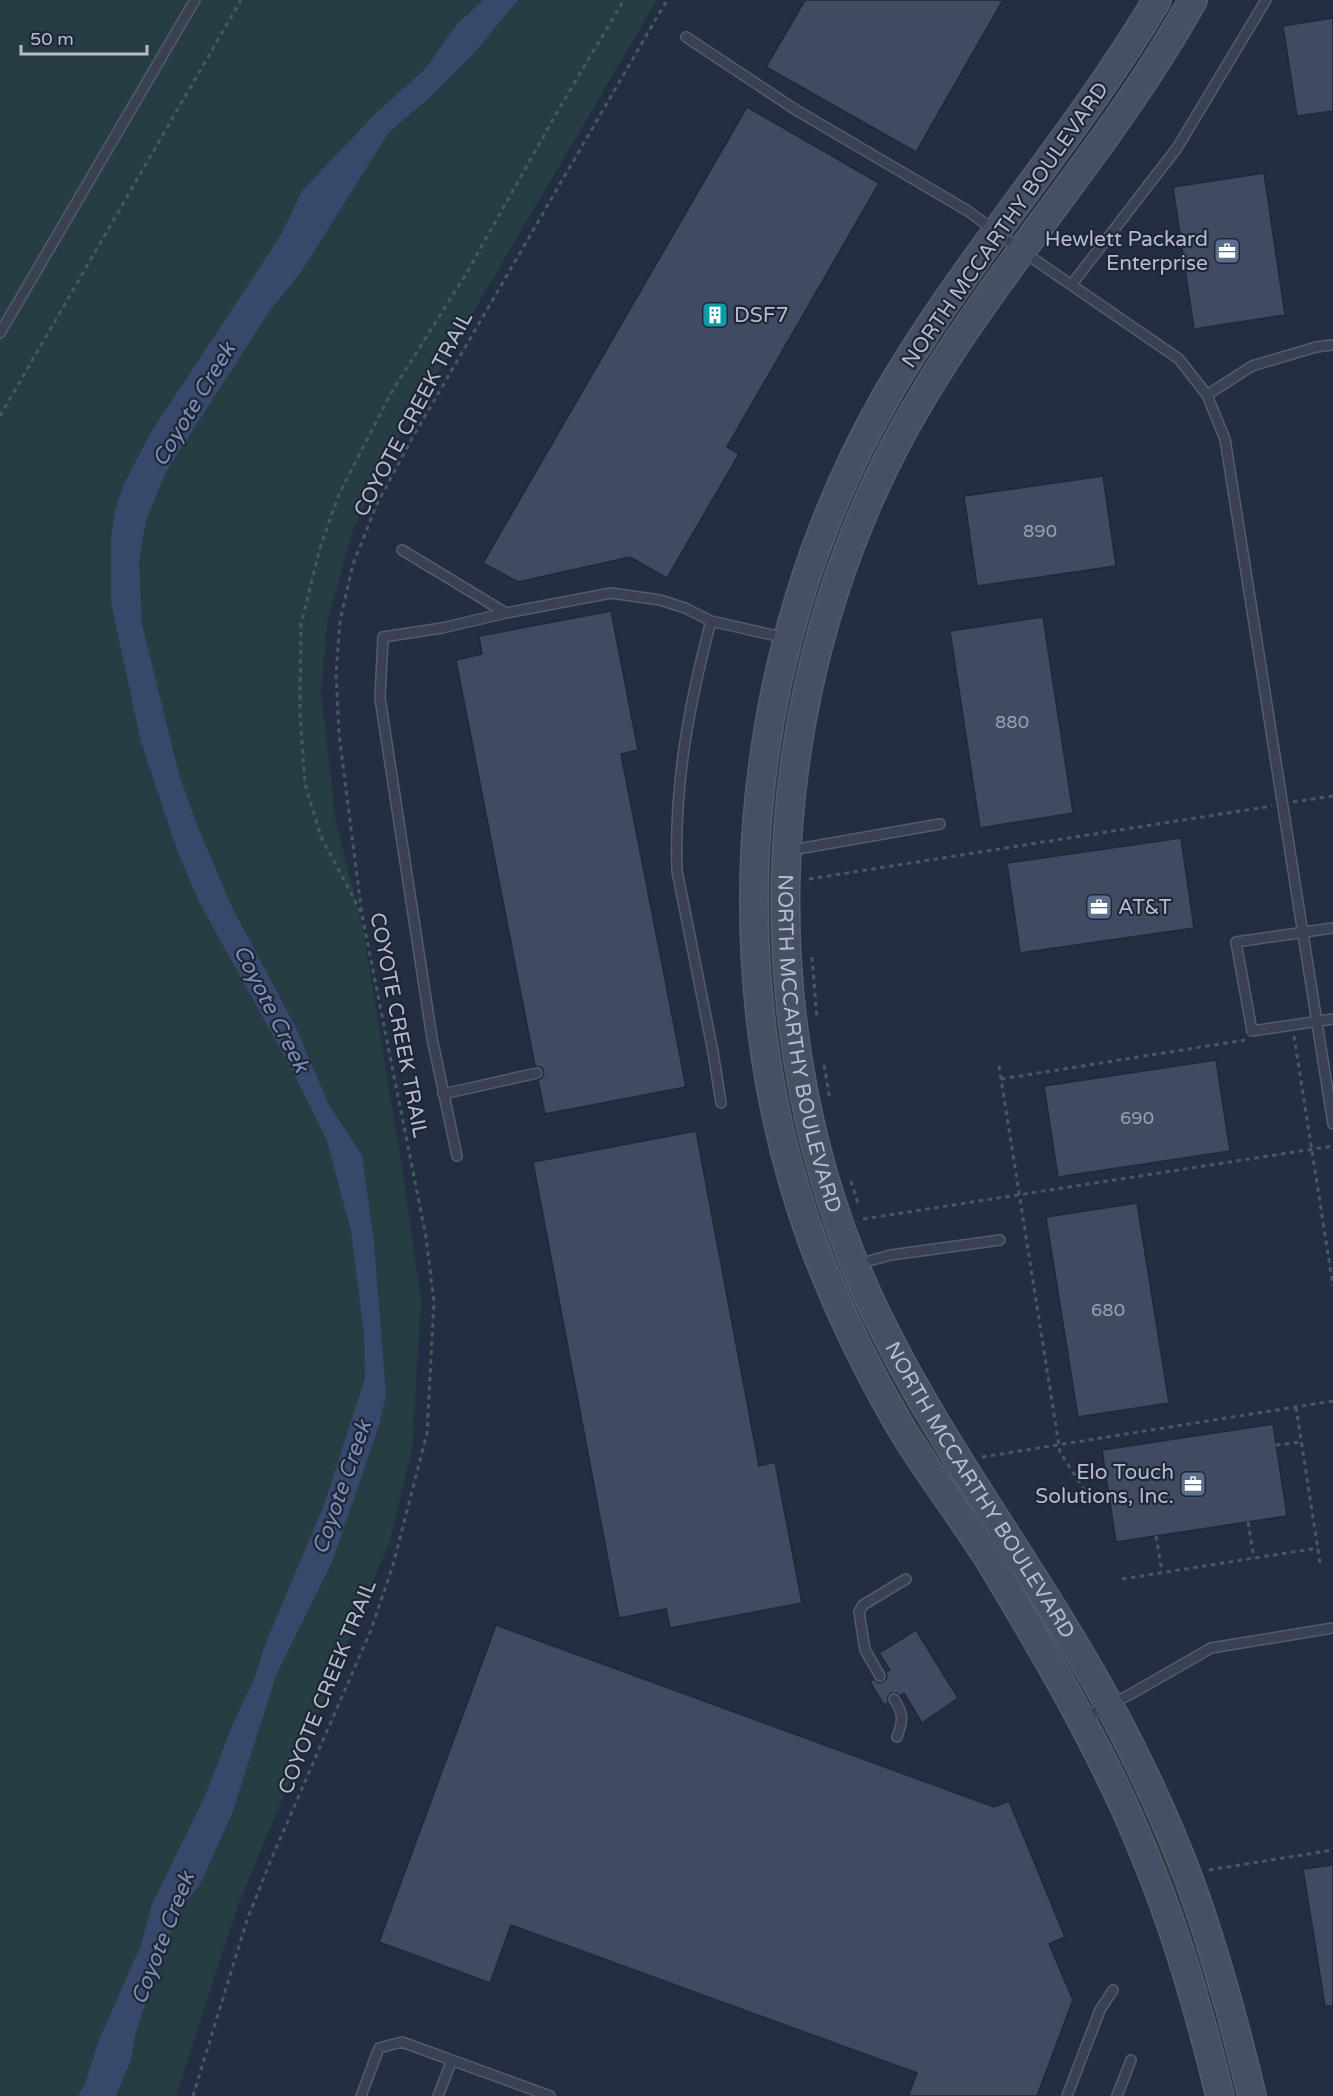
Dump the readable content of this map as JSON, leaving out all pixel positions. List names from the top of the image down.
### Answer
{
  "streets": {
    "main road": ["NORTH MCCARTHY BOULEVARD"],
    "path": ["COYOTE CREEK TRAIL"]
  },
  "water": ["Coyote Creek"],
  "places": {
    "office": ["Hewlett Packard Enterprise", "AT&T", "Elo Touch Solutions, Inc."],
    "building": ["DSF7"]
  },
  "house_numbers": [
    "890",
    "880",
    "690",
    "680"
  ],
  "scale_bar": "50 m"
}
